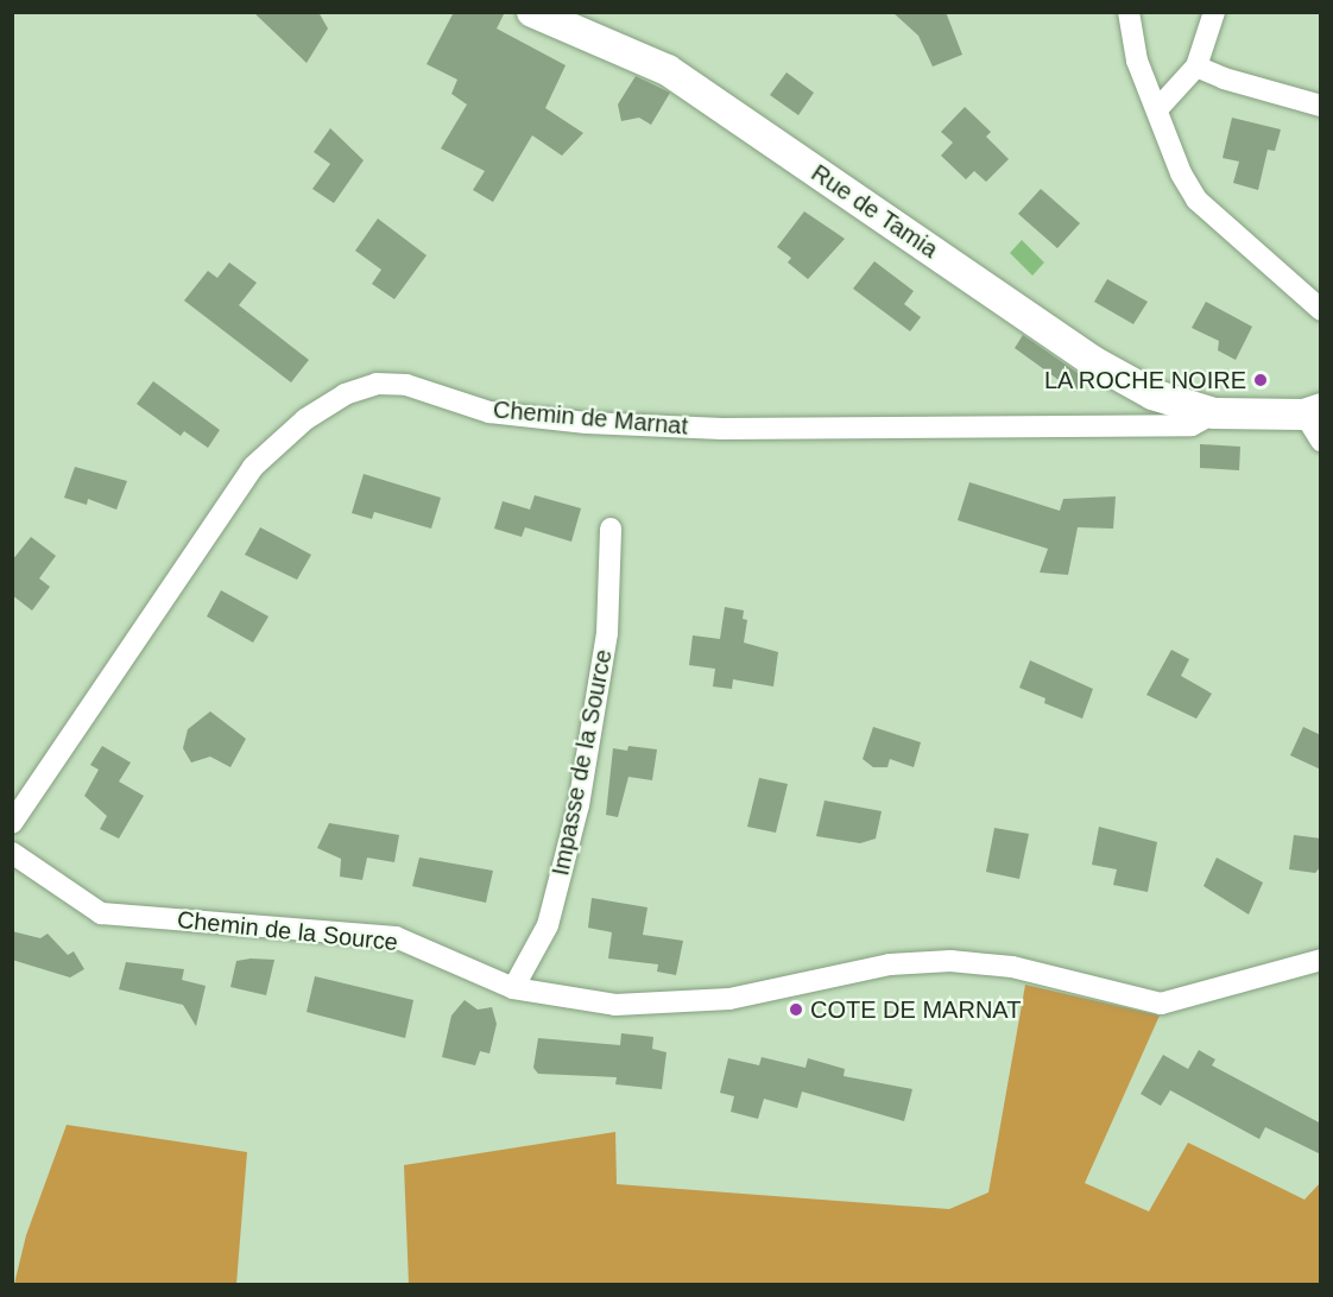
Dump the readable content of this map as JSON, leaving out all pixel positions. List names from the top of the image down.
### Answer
{
  "streets": {
    "street": [
      "Rue de Tamia",
      "Chemin de Marnat",
      "Impasse de la Source",
      "Chemin de la Source"
    ]
  },
  "crossings": [
    ["Rue de Tamia", "Chemin de Marnat"],
    ["Impasse de la Source", "Chemin de la Source"]
  ],
  "places": ["LA ROCHE NOIRE", "COTE DE MARNAT"]
}
